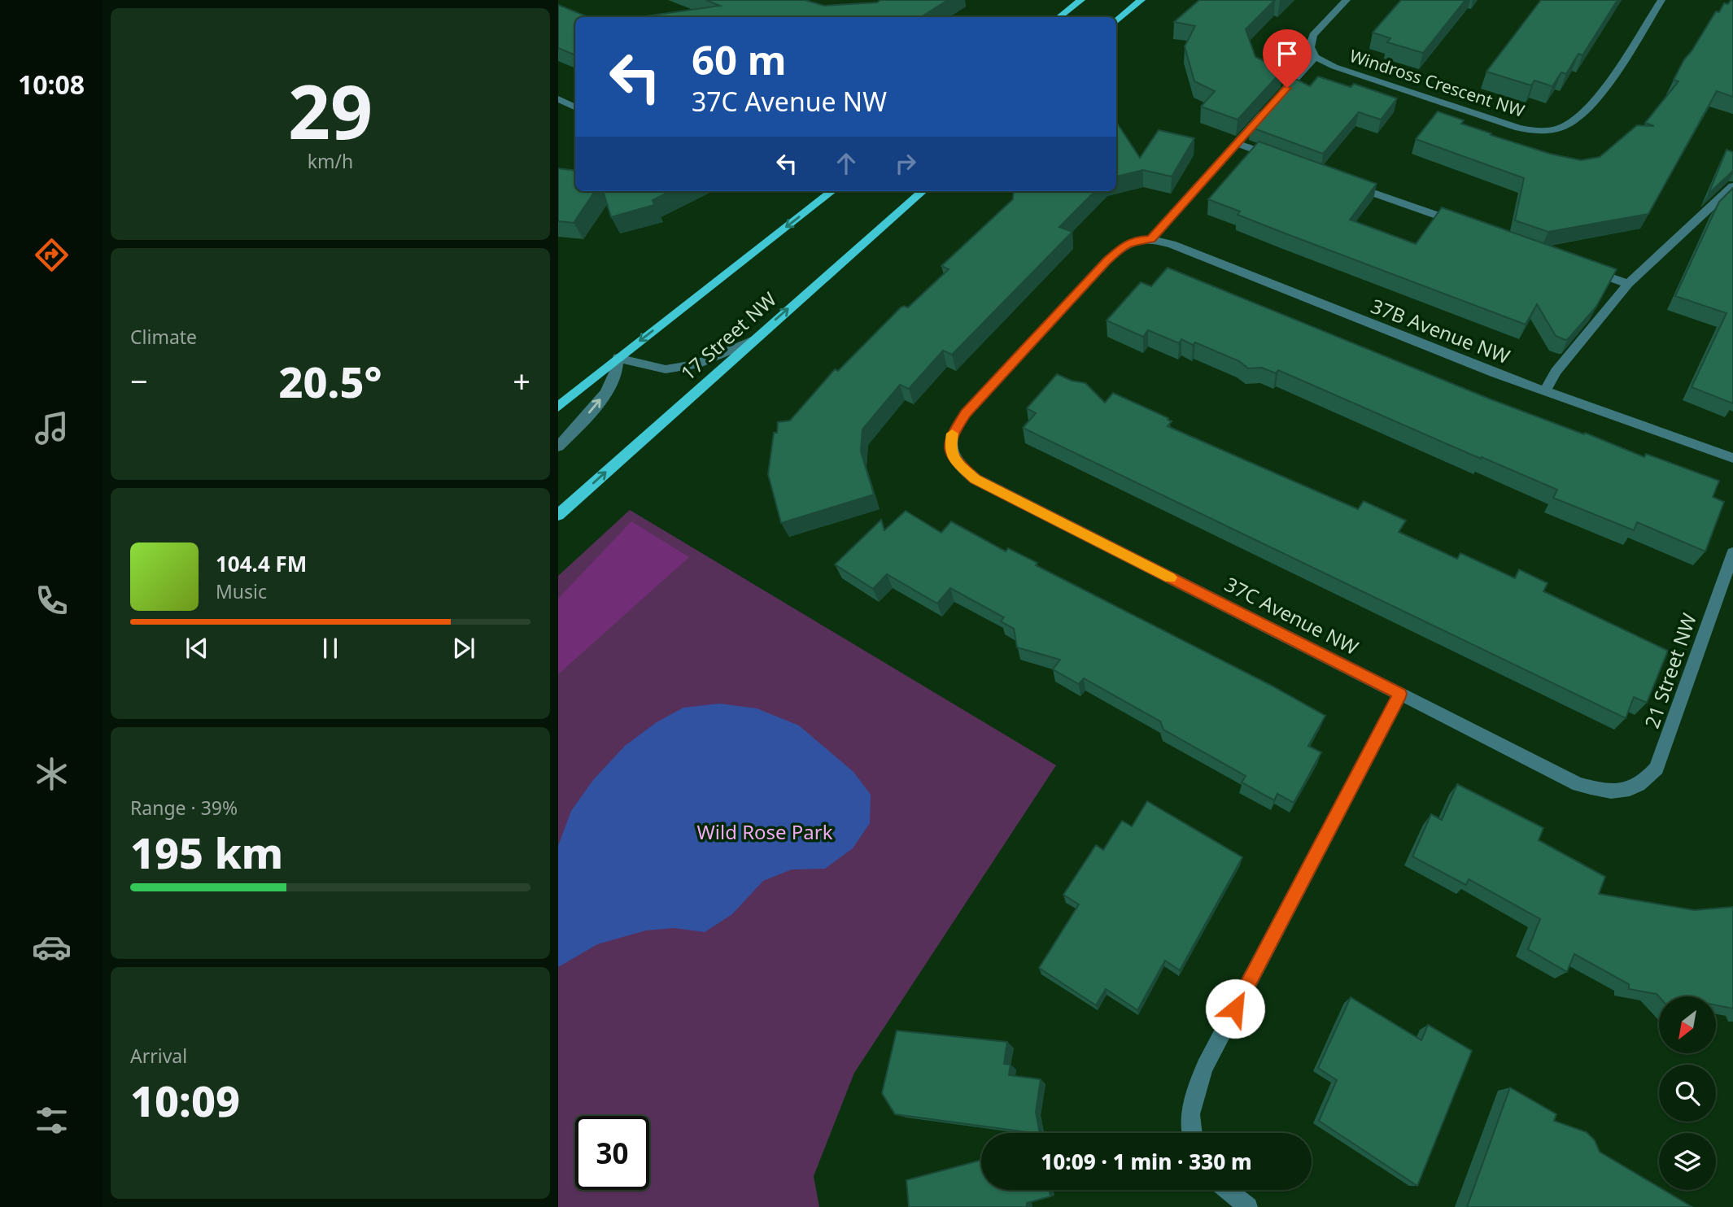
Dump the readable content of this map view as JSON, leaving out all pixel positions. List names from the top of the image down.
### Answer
{
  "streets": {
    "main road": ["17 Street NW"],
    "street": [
      "Windross Crescent NW",
      "37B Avenue NW",
      "37C Avenue NW",
      "21 Street NW"
    ]
  },
  "crossings": [
    ["37B Avenue NW", "37C Avenue NW"],
    ["37C Avenue NW", "21 Street NW"]
  ],
  "parks": ["Wild Rose Park"],
  "north": "bottom left",
  "page": {
    "tabs": "10:08",
    "tile": [
      ["29", "km/h"],
      "Climate",
      ["Range · 39%", "195 km"],
      ["Arrival", "10:09"]
    ],
    "turn": ["60 m", "37C Avenue NW"],
    "heat": ["−", "20.5°", "+"],
    "song": ["104.4 FM", "Music"],
    "limit": "30",
    "trip": "10:09 · 1 min · 330 m"
  }
}
